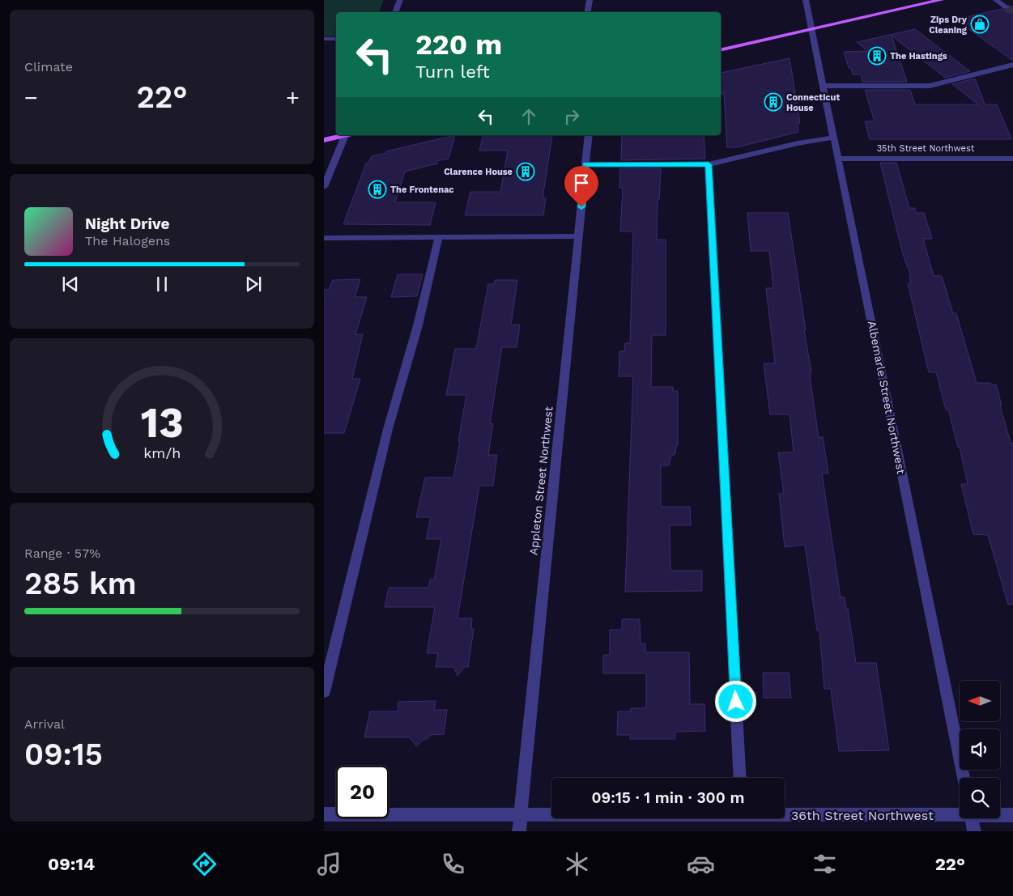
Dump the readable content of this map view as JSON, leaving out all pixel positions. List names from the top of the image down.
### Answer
{
  "streets": {
    "street": [
      "35th Street Northwest",
      "Albemarle Street Northwest",
      "Appleton Street Northwest",
      "36th Street Northwest"
    ]
  },
  "crossings": [
    ["35th Street Northwest", "Albemarle Street Northwest"],
    ["Appleton Street Northwest", "36th Street Northwest"]
  ],
  "places": {
    "shop": ["Zips Dry Cleaning"],
    "building": [
      "The Hastings",
      "Connecticut House",
      "Clarence House",
      "The Frontenac"
    ]
  },
  "north": "left",
  "page": {
    "tile": [
      "Climate",
      ["Range · 57%", "285 km"],
      ["Arrival", "09:15"]
    ],
    "turn": ["220 m", "Turn left"],
    "heat": ["−", "22°", "+"],
    "song": ["Night Drive", "The Halogens"],
    "limit": "20",
    "trip": "09:15 · 1 min · 300 m",
    "tabs": ["09:14", "22°"],
    "gauge": ["13", "km/h"]
  }
}
